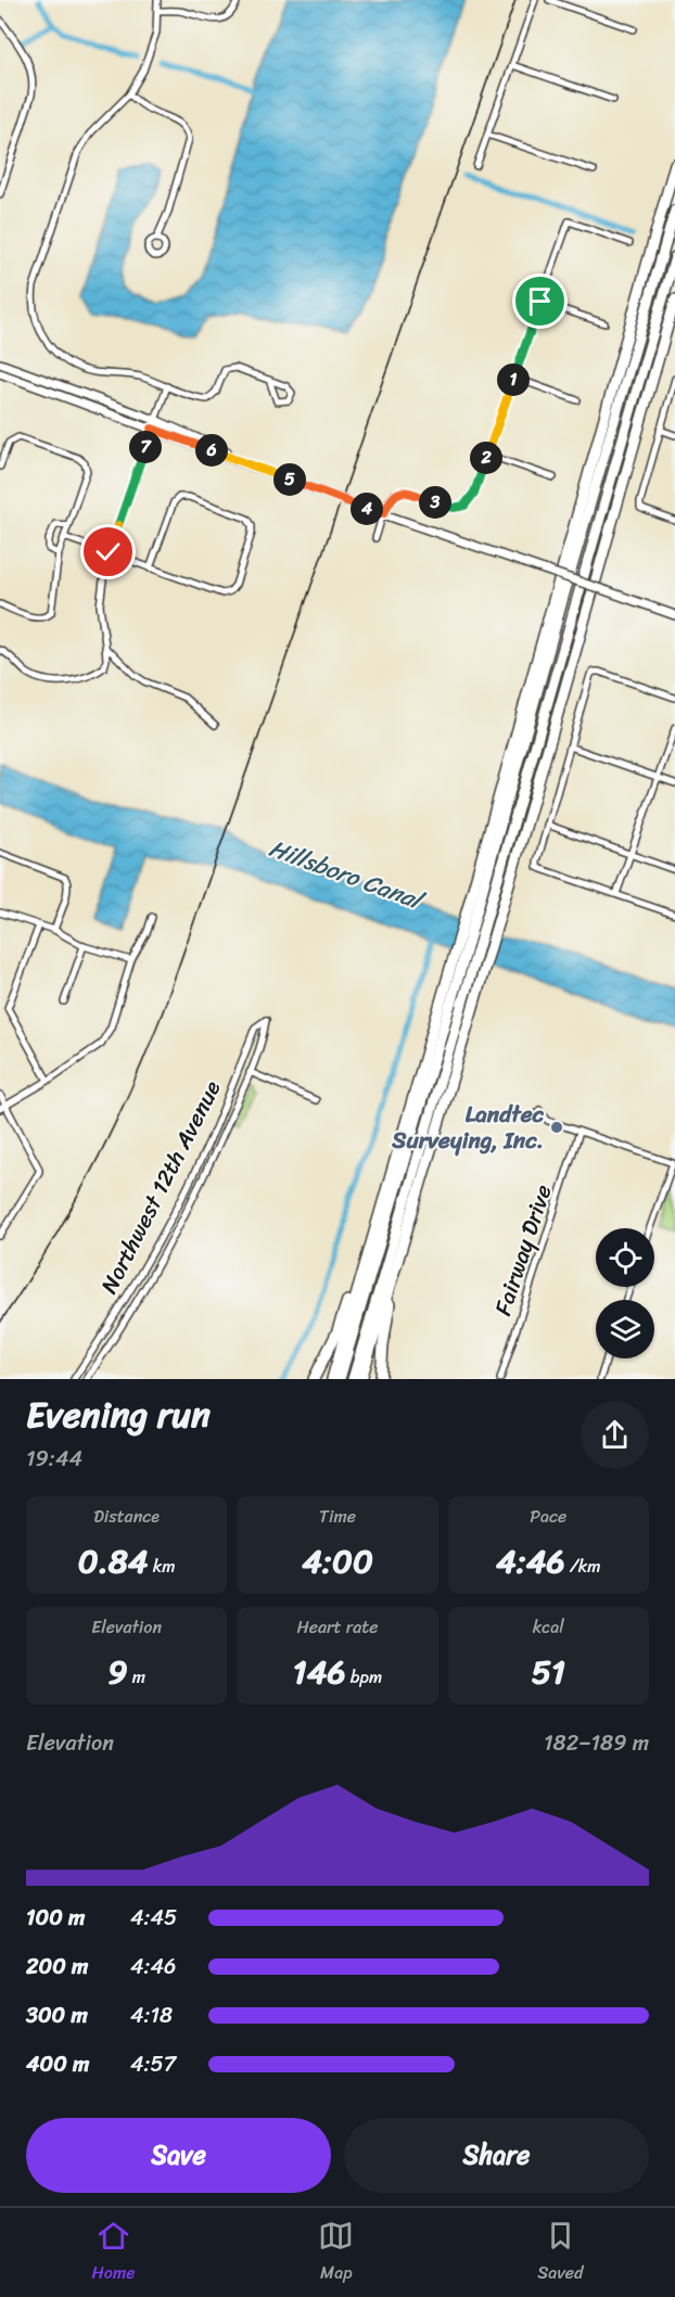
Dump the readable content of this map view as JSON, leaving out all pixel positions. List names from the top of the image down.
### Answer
{
  "streets": {
    "street": ["Northwest 12th Avenue", "Fairway Drive"]
  },
  "water": ["Hillsboro Canal"],
  "places": ["Landtec Surveying, Inc."],
  "page": {
    "pins": [
      "1",
      "7",
      "6",
      "2",
      "5",
      "3",
      "4"
    ],
    "heading": ["Evening run", "19:44"],
    "stats": [
      ["Distance", "0.84 km"],
      ["Time", "4:00"],
      ["Pace", "4:46 /km"],
      ["Elevation", "9 m"],
      ["Heart rate", "146 bpm"],
      ["kcal", "51"]
    ],
    "chart": ["Elevation", "182–189 m"],
    "list": [
      {
        "name": "100 m",
        "note": "4:45"
      },
      {
        "name": "200 m",
        "note": "4:46"
      },
      {
        "name": "300 m",
        "note": "4:18"
      },
      {
        "name": "400 m",
        "note": "4:57"
      }
    ],
    "buttons": ["Save", "Share"],
    "tabs": ["Home", "Map", "Saved"]
  }
}
